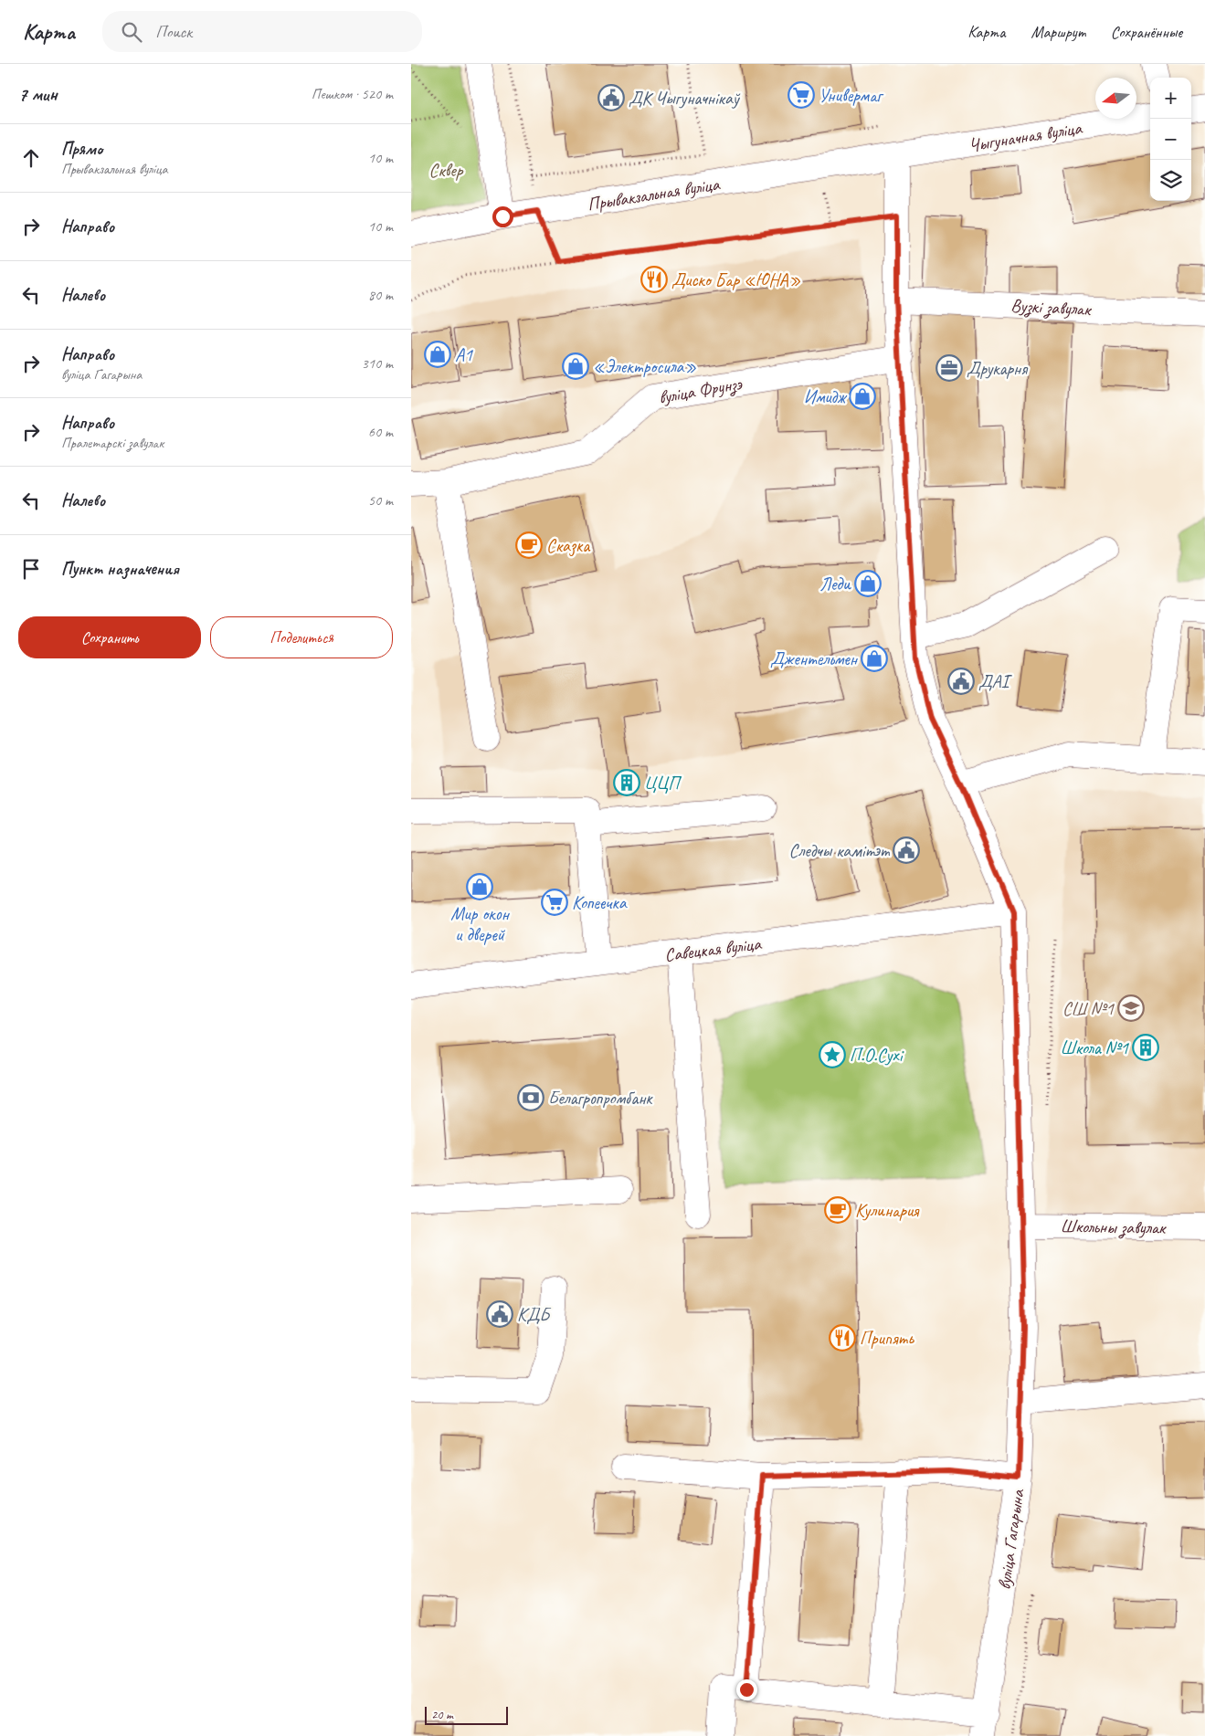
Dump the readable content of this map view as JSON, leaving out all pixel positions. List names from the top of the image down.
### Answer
{
  "streets": {
    "street": [
      "Чыгуначная вуліца",
      "Прывакзальная вуліца",
      "Вузкі завулак",
      "вуліца Фрунзэ",
      "Савецкая вуліца",
      "Школьны завулак",
      "вуліца Гагарына"
    ]
  },
  "crossings": [
    ["Чыгуначная вуліца", "Прывакзальная вуліца"],
    ["Чыгуначная вуліца", "вуліца Гагарына"],
    ["Прывакзальная вуліца", "вуліца Гагарына"],
    ["Вузкі завулак", "вуліца Гагарына"],
    ["вуліца Фрунзэ", "вуліца Гагарына"],
    ["Савецкая вуліца", "вуліца Гагарына"],
    ["Школьны завулак", "вуліца Гагарына"]
  ],
  "parks": ["Сквер"],
  "places": {
    "supermarket": ["Универмаг", "Копеечка"],
    "public building": [
      "ДК Чыгуначнікаў",
      "ДАІ",
      "Следчы камітэт",
      "КДБ"
    ],
    "restaurant": ["Диско Бар «ЮНА»", "Припять"],
    "shop": [
      "A1",
      "«Электросила»",
      "Имидж",
      "Леди",
      "Джентельмен",
      "Мир окон и дверей"
    ],
    "office": ["Друкарня"],
    "cafe": ["Сказка", "Кулинария"],
    "building": ["ЦЦП", "Школа №1"],
    "school or university": ["СШ №1"],
    "place": ["П.О.Сухі"],
    "bank": ["Белагропромбанк"]
  },
  "scale_bar": "20 m",
  "north": "left",
  "page": {
    "header": "Карта",
    "search": "Поиск",
    "nav": ["Карта", "Маршрут", "Сохранённые"],
    "heading": ["7 мин", "Пешком · 520 m"],
    "map_buttons": ["+", "−"],
    "list": [
      ["Прямо", "Прывакзальная вуліца", "10 m"],
      ["Направо", "10 m"],
      ["Налево", "80 m"],
      ["Направо", "вуліца Гагарына", "310 m"],
      ["Направо", "Пралетарскі завулак", "60 m"],
      ["Налево", "50 m"],
      "Пункт назначения"
    ],
    "buttons": ["Сохранить", "Поделиться"],
    "scale": "20 m"
  }
}
